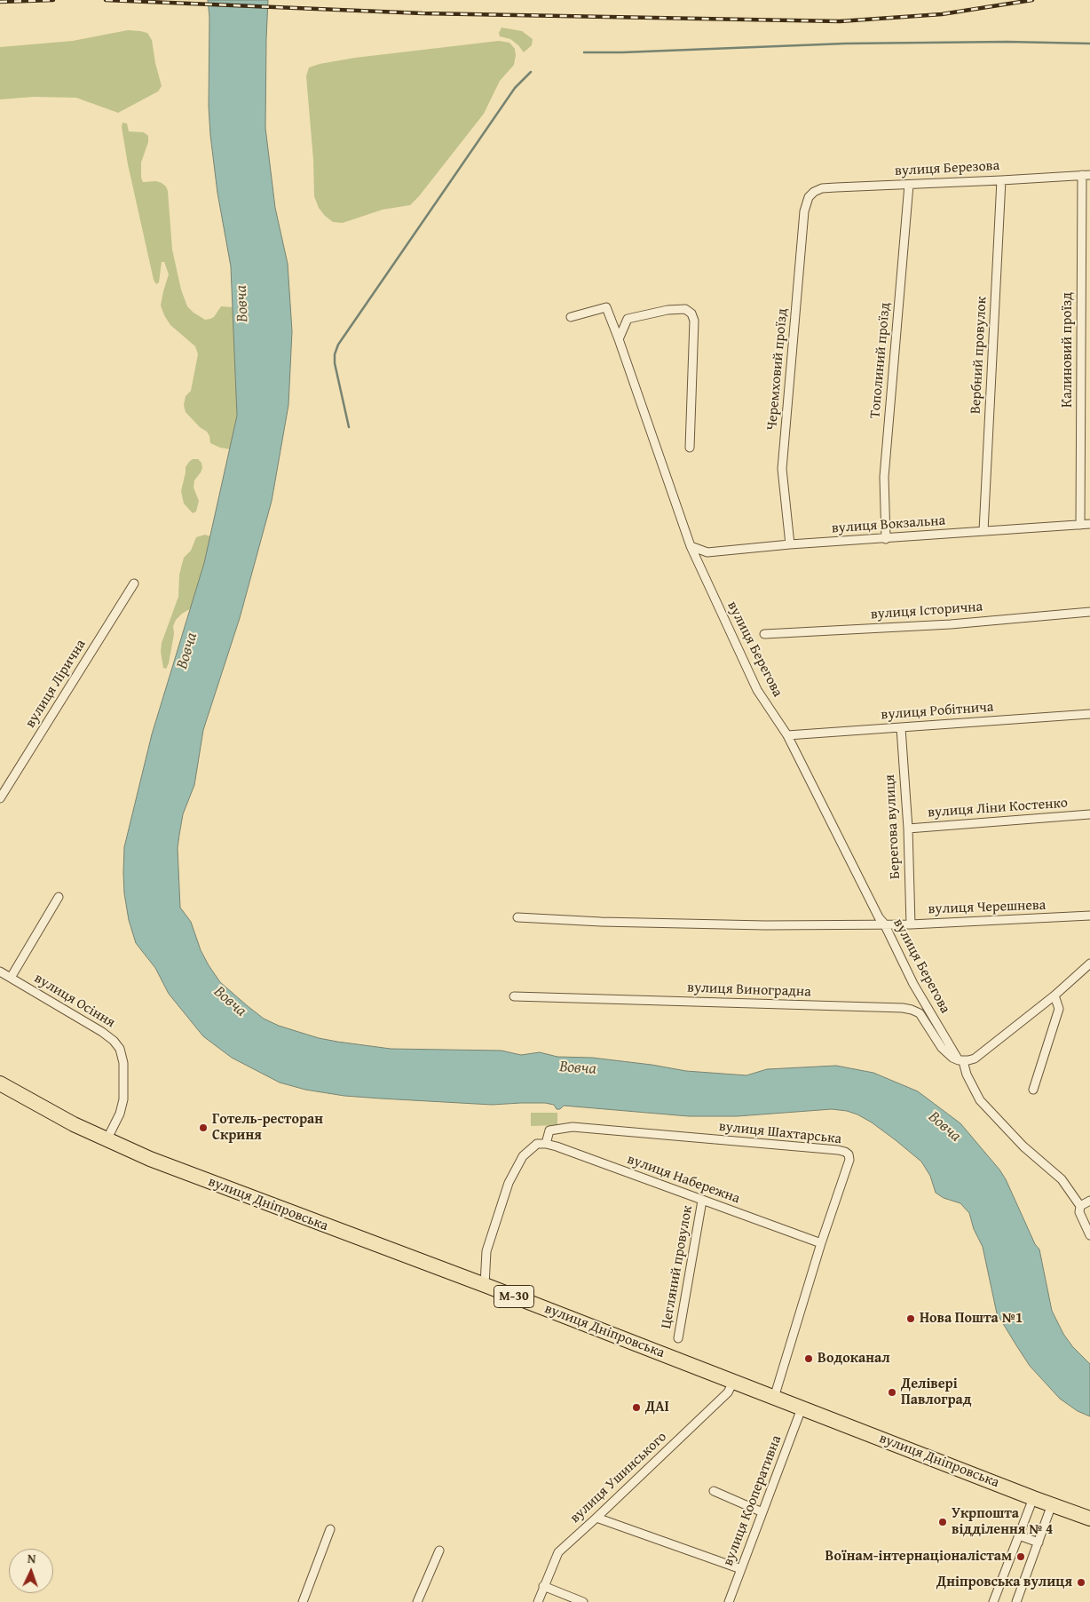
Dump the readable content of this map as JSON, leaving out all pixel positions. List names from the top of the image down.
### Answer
{
  "streets": {
    "highway": ["вулиця Дніпровська", "М-30"],
    "street": [
      "вулиця Березова",
      "Калиновий проїзд",
      "Вербний провулок",
      "Тополиний проїзд",
      "Черемховий проїзд",
      "вулиця Вокзальна",
      "вулиця Історична",
      "вулиця Берегова",
      "вулиця Лірична",
      "вулиця Робітнича",
      "вулиця Ліни Костенко",
      "Берегова вулиця",
      "вулиця Черешнева",
      "вулиця Виноградна",
      "вулиця Осіння",
      "вулиця Шахтарська",
      "вулиця Набережна",
      "Цегляний провулок",
      "вулиця Ушинського",
      "вулиця Кооперативна"
    ]
  },
  "crossings": [
    ["вулиця Березова", "Калиновий проїзд"],
    ["вулиця Березова", "Вербний провулок"],
    ["вулиця Березова", "Тополиний проїзд"],
    ["вулиця Березова", "Черемховий проїзд"],
    ["Калиновий проїзд", "вулиця Вокзальна"],
    ["Вербний провулок", "вулиця Вокзальна"],
    ["Тополиний проїзд", "вулиця Вокзальна"],
    ["Черемховий проїзд", "вулиця Вокзальна"],
    ["вулиця Вокзальна", "вулиця Берегова"],
    ["вулиця Берегова", "вулиця Робітнича"],
    ["вулиця Берегова", "вулиця Черешнева"],
    ["вулиця Берегова", "вулиця Виноградна"],
    ["вулиця Робітнича", "Берегова вулиця"],
    ["вулиця Ліни Костенко", "Берегова вулиця"],
    ["Берегова вулиця", "вулиця Черешнева"],
    ["вулиця Осіння", "вулиця Дніпровська"],
    ["вулиця Шахтарська", "вулиця Набережна"],
    ["вулиця Шахтарська", "вулиця Дніпровська"],
    ["вулиця Набережна", "вулиця Дніпровська"],
    ["вулиця Набережна", "Цегляний провулок"],
    ["вулиця Дніпровська", "вулиця Ушинського"],
    ["вулиця Дніпровська", "вулиця Кооперативна"]
  ],
  "water": ["Вовча"],
  "places": [
    "Готель-ресторан Скриня",
    "Нова Пошта №1",
    "Водоканал",
    "Делівері Павлоград",
    "ДАІ",
    "Укрпошта відділення № 4",
    "Воїнам-інтернаціоналістам",
    "Дніпровська вулиця"
  ],
  "north": "top"
}
